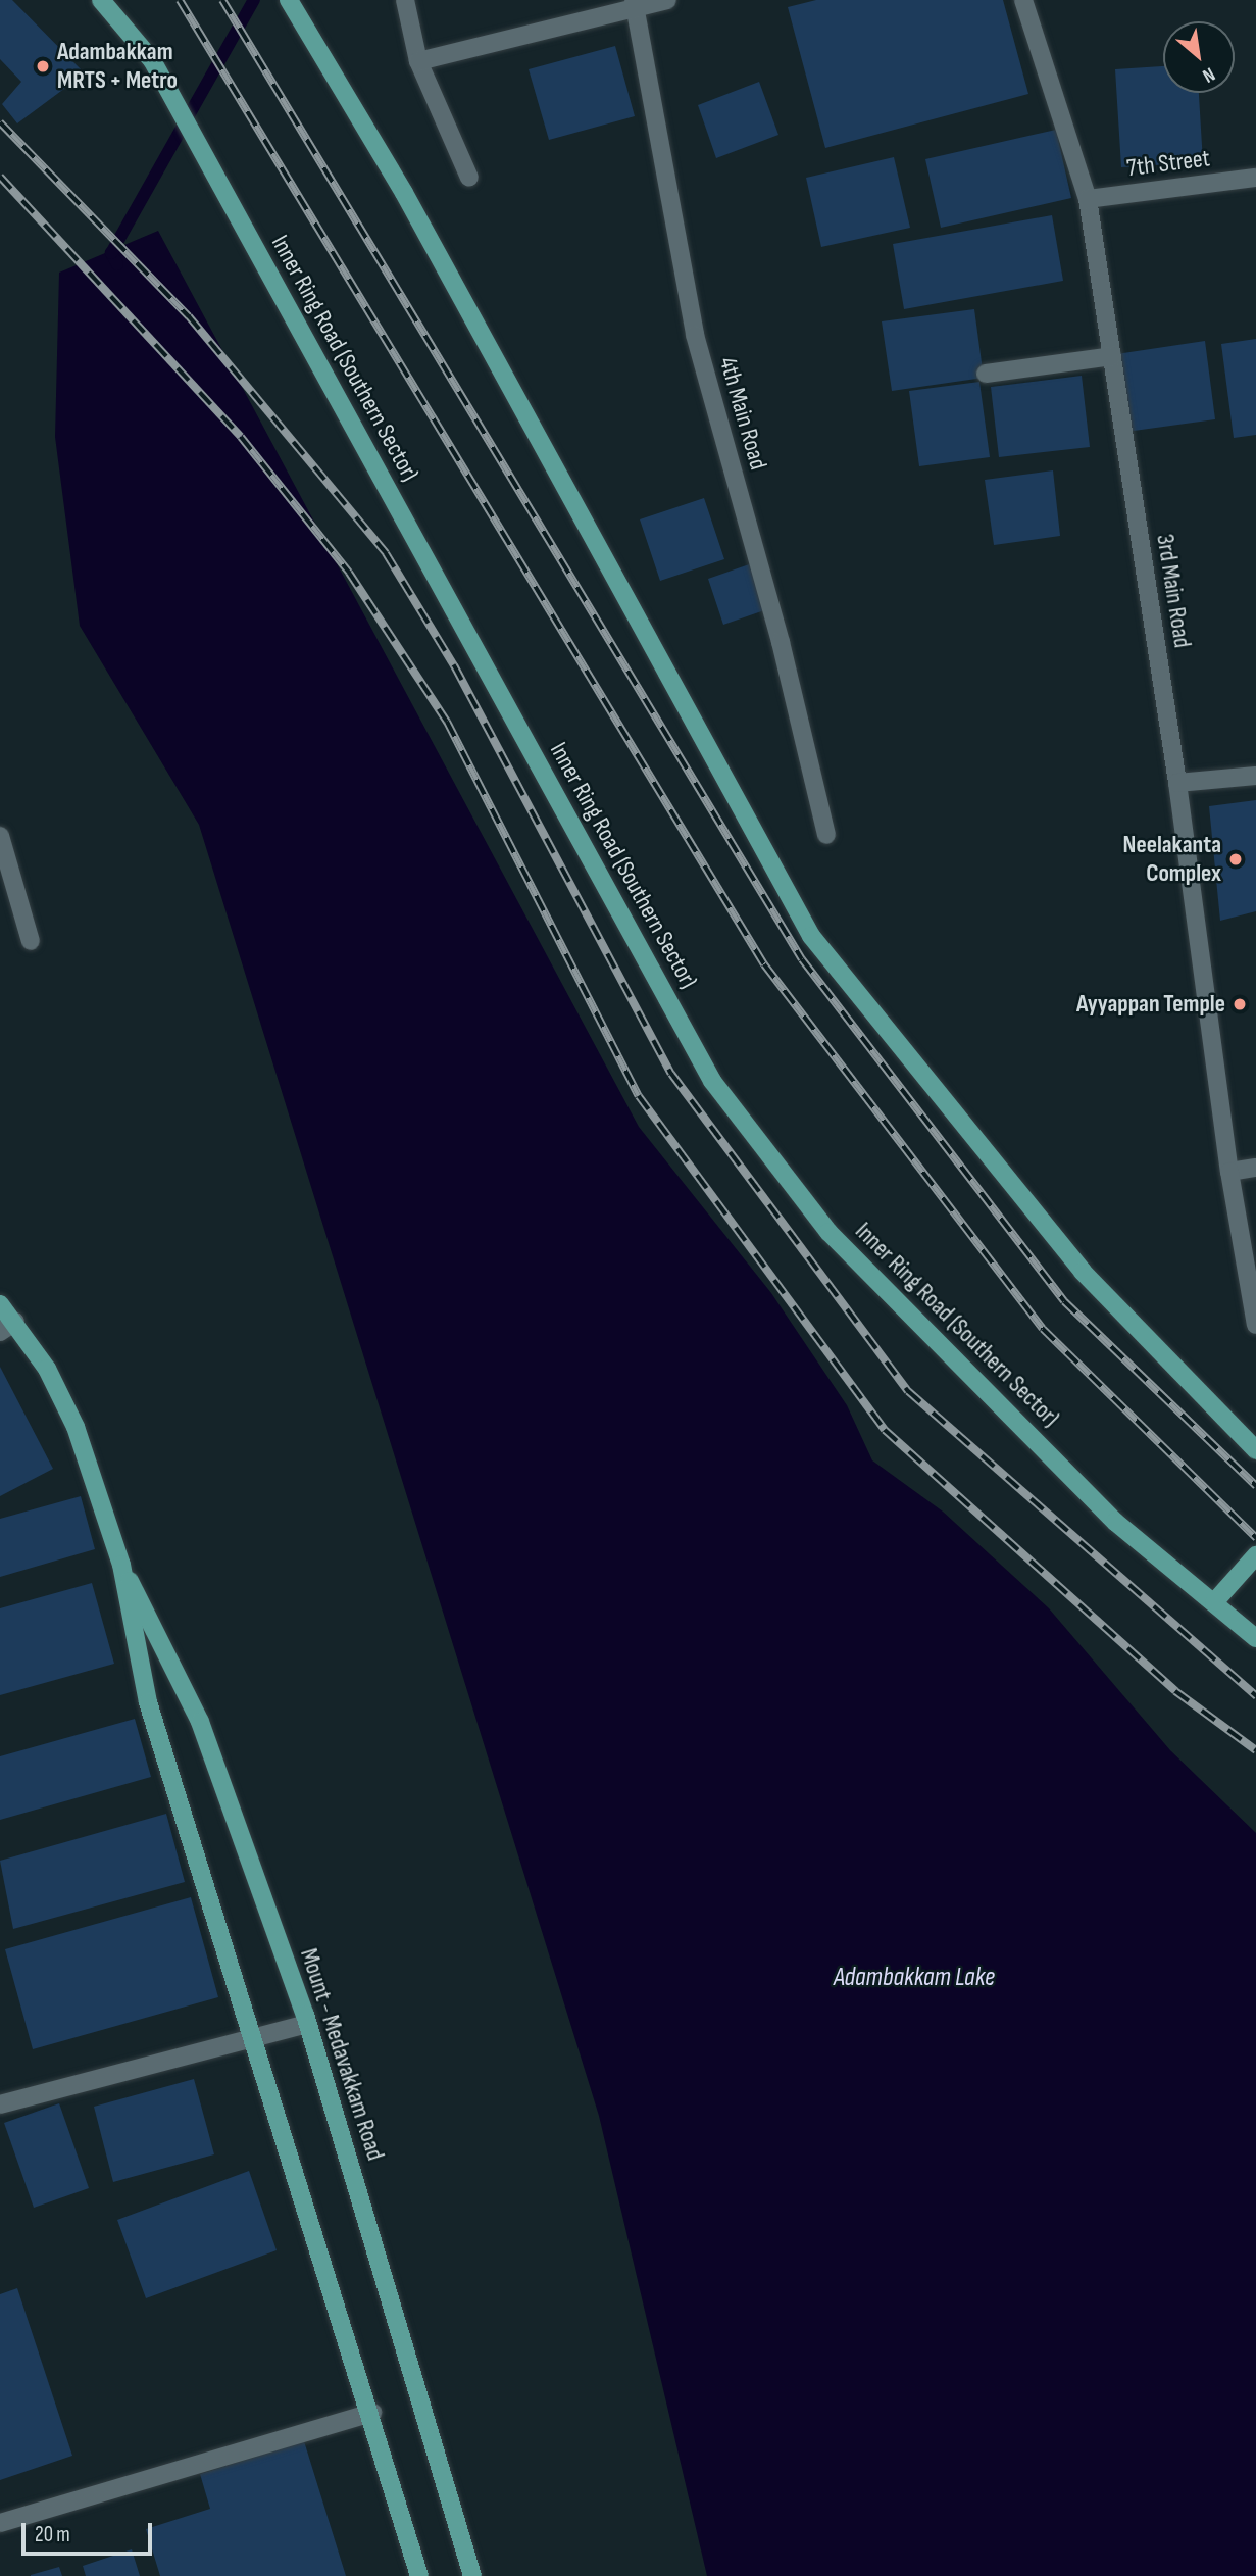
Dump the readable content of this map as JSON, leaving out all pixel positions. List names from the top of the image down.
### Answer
{
  "streets": {
    "main road": ["Inner Ring Road (Southern Sector)", "Mount - Medavakkam Road"],
    "street": ["7th Street", "4th Main Road", "3rd Main Road"]
  },
  "crossings": [
    ["7th Street", "3rd Main Road"]
  ],
  "water": ["Adambakkam Lake"],
  "places": ["Adambakkam MRTS + Metro", "Neelakanta Complex", "Ayyappan Temple"],
  "scale_bar": "20 m",
  "north": "bottom right"
}
